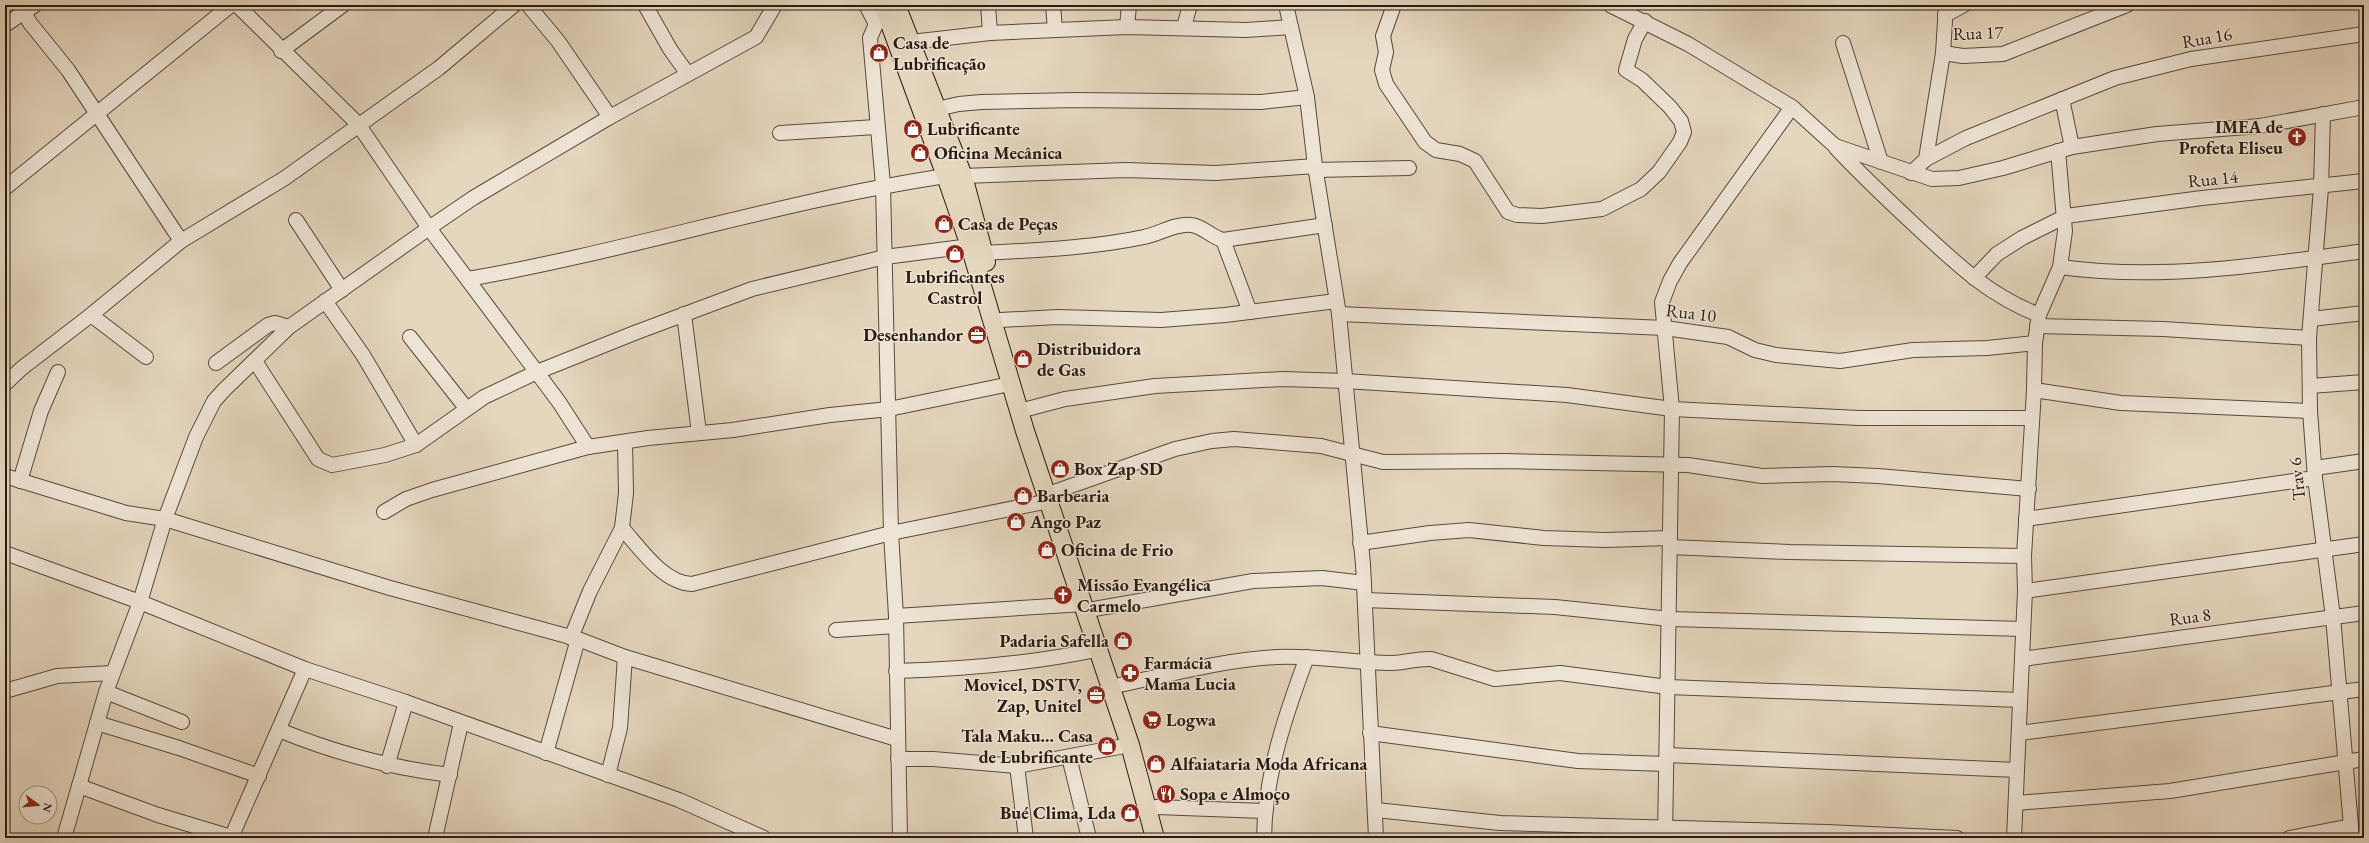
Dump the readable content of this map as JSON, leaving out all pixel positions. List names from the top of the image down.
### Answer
{
  "streets": {
    "street": [
      "Rua 17",
      "Rua 16",
      "Rua 14",
      "Rua 10",
      "Trav 6",
      "Rua 8"
    ]
  },
  "crossings": [
    ["Rua 14", "Trav 6"],
    ["Trav 6", "Rua 8"]
  ],
  "places": {
    "shop": [
      "Casa de Lubrificação",
      "Lubrificante",
      "Oficina Mecânica",
      "Casa de Peças",
      "Lubrificantes Castrol",
      "Distribuidora de Gas",
      "Box Zap SD",
      "Barbearia",
      "Ango Paz",
      "Oficina de Frio",
      "Padaria Safella",
      "Tala Maku... Casa de Lubrificante",
      "Alfaiataria Moda Africana",
      "Bué Clima, Lda"
    ],
    "church": ["IMEA de Profeta Eliseu", "Missão Evangélica Carmelo"],
    "office": ["Desenhandor", "Movicel, DSTV, Zap, Unitel"],
    "pharmacy": ["Farmácia Mama Lucia"],
    "supermarket": ["Logwa"],
    "restaurant": ["Sopa e Almoço"]
  },
  "north": "right"
}
